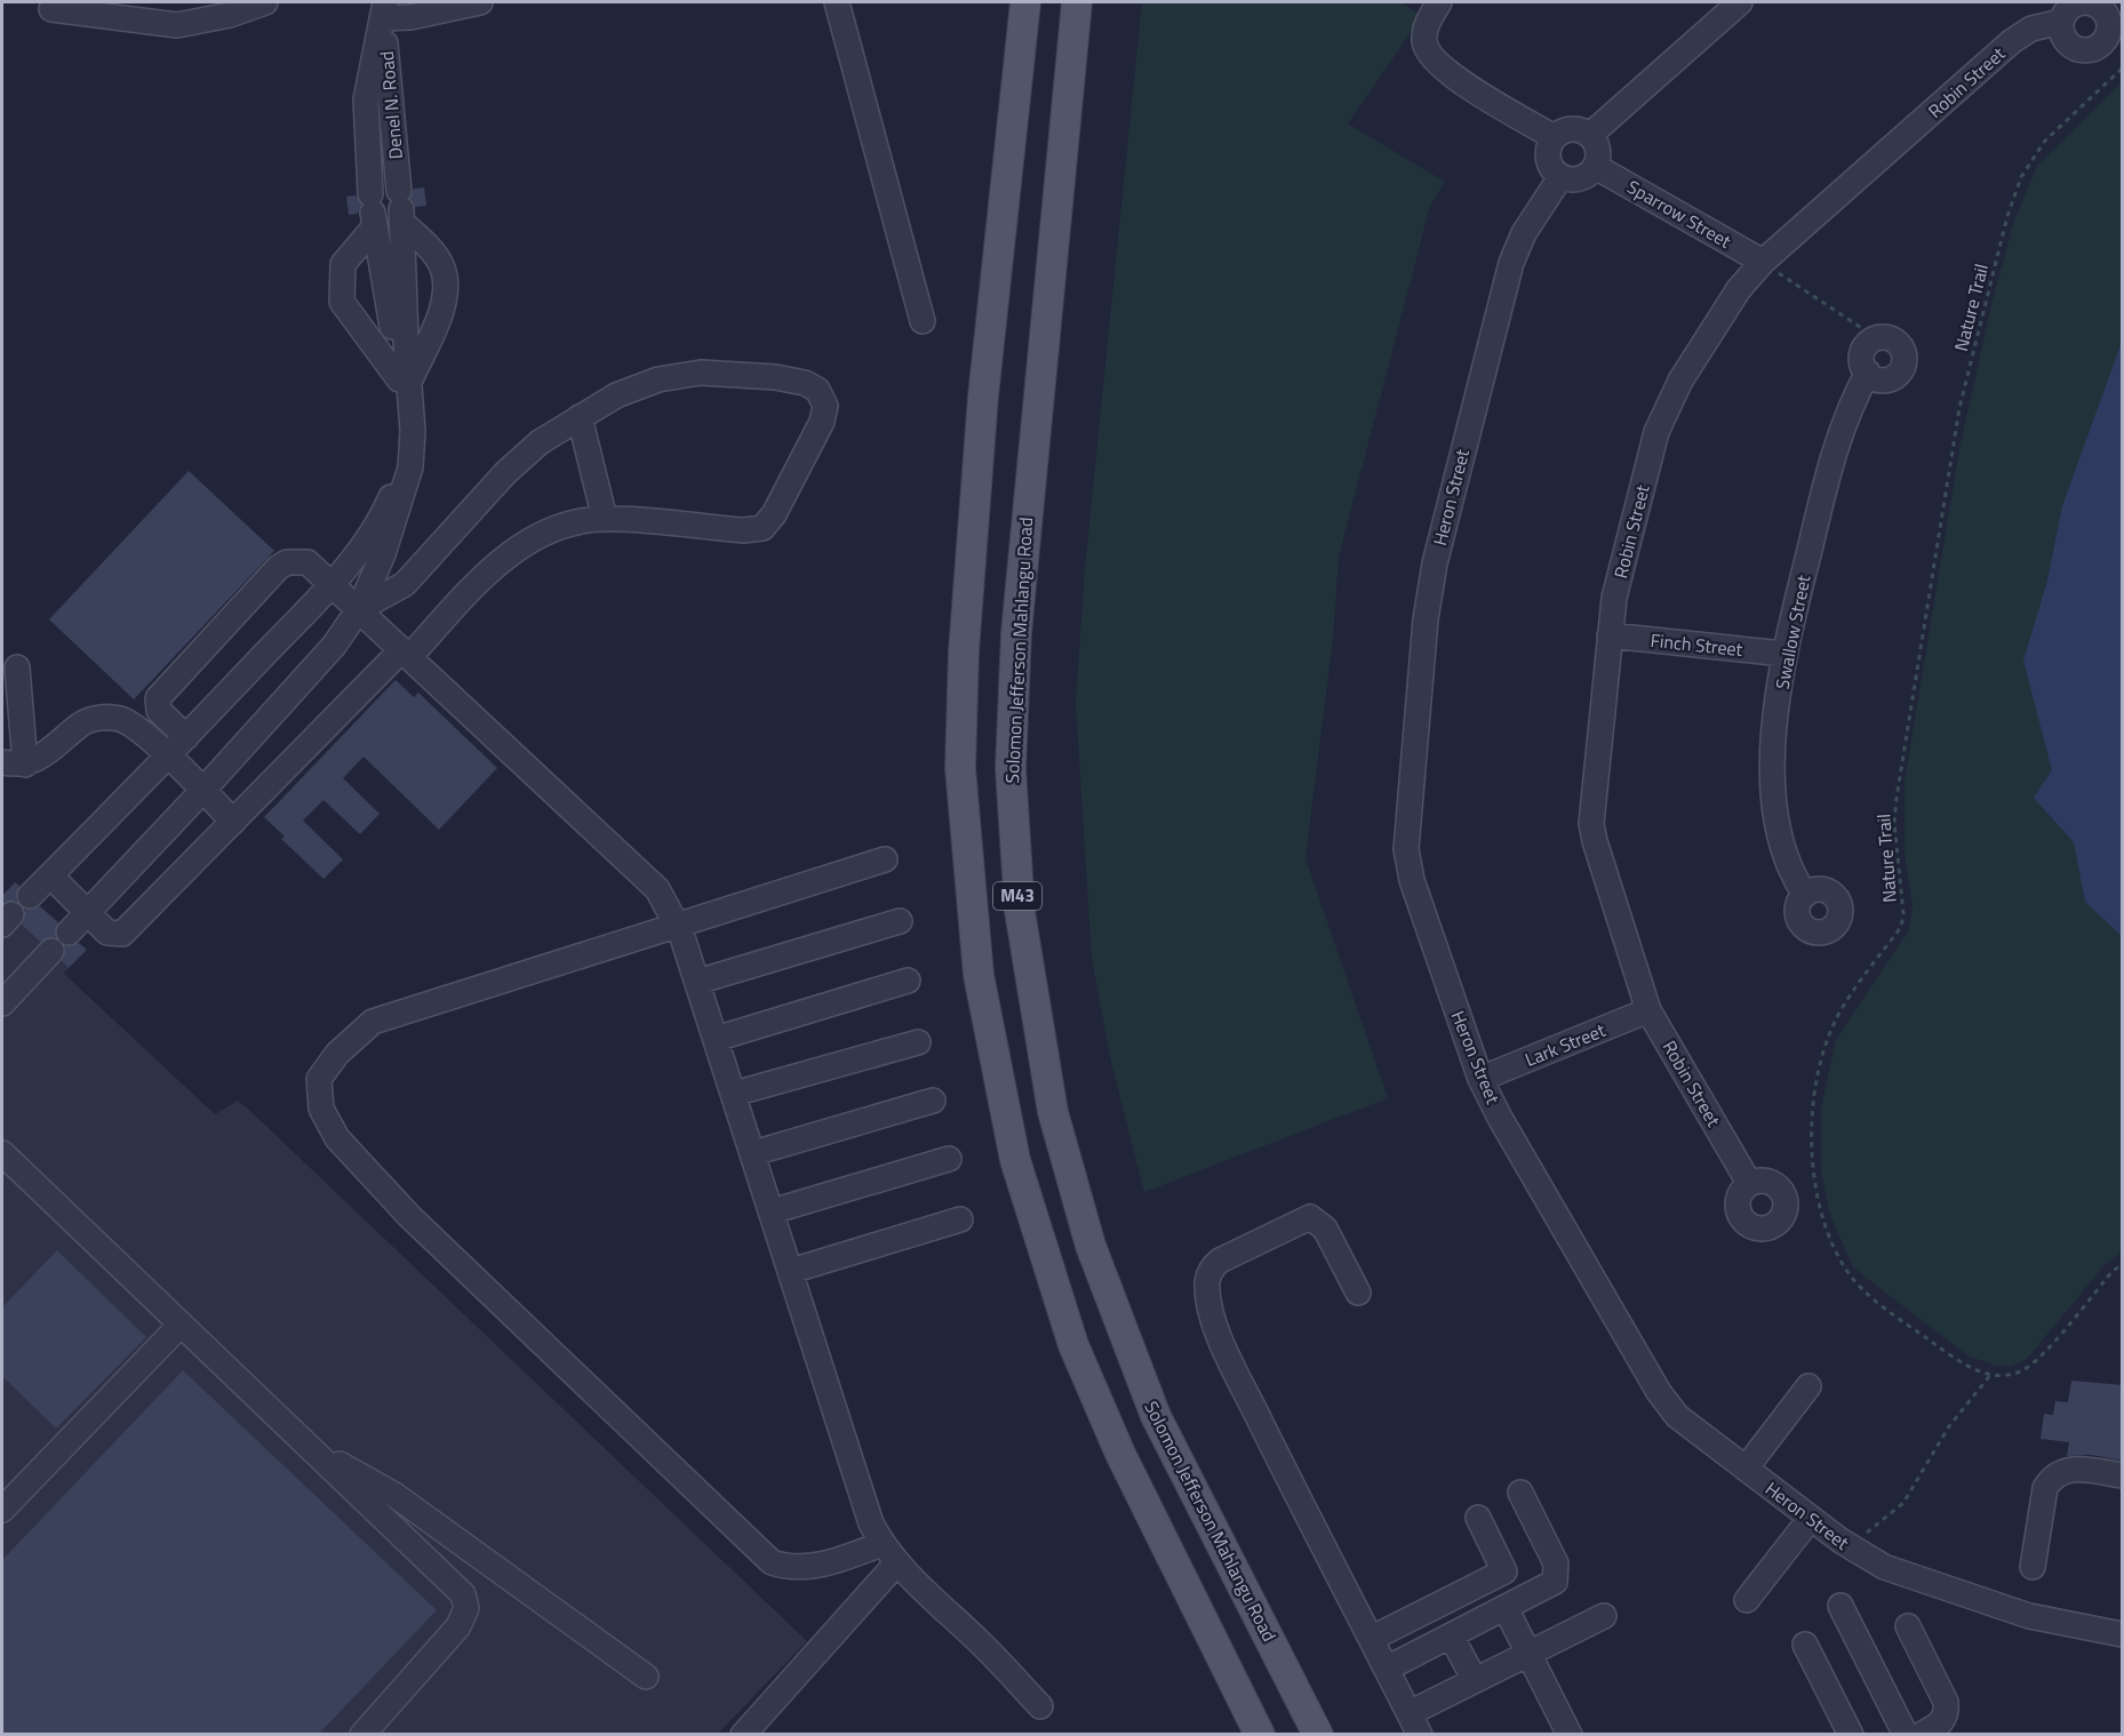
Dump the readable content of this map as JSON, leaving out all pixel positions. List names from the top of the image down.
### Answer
{
  "streets": {
    "main road": ["Solomon Jefferson Mahlangu Road", "M43"],
    "street": [
      "Robin Street",
      "Denel N. Road",
      "Sparrow Street",
      "Heron Street",
      "Swallow Street",
      "Finch Street",
      "Lark Street"
    ],
    "path": ["Nature Trail"]
  },
  "crossings": [
    ["Robin Street", "Sparrow Street"],
    ["Robin Street", "Finch Street"],
    ["Robin Street", "Lark Street"],
    ["Sparrow Street", "Heron Street"],
    ["Heron Street", "Lark Street"],
    ["Swallow Street", "Finch Street"]
  ]
}
